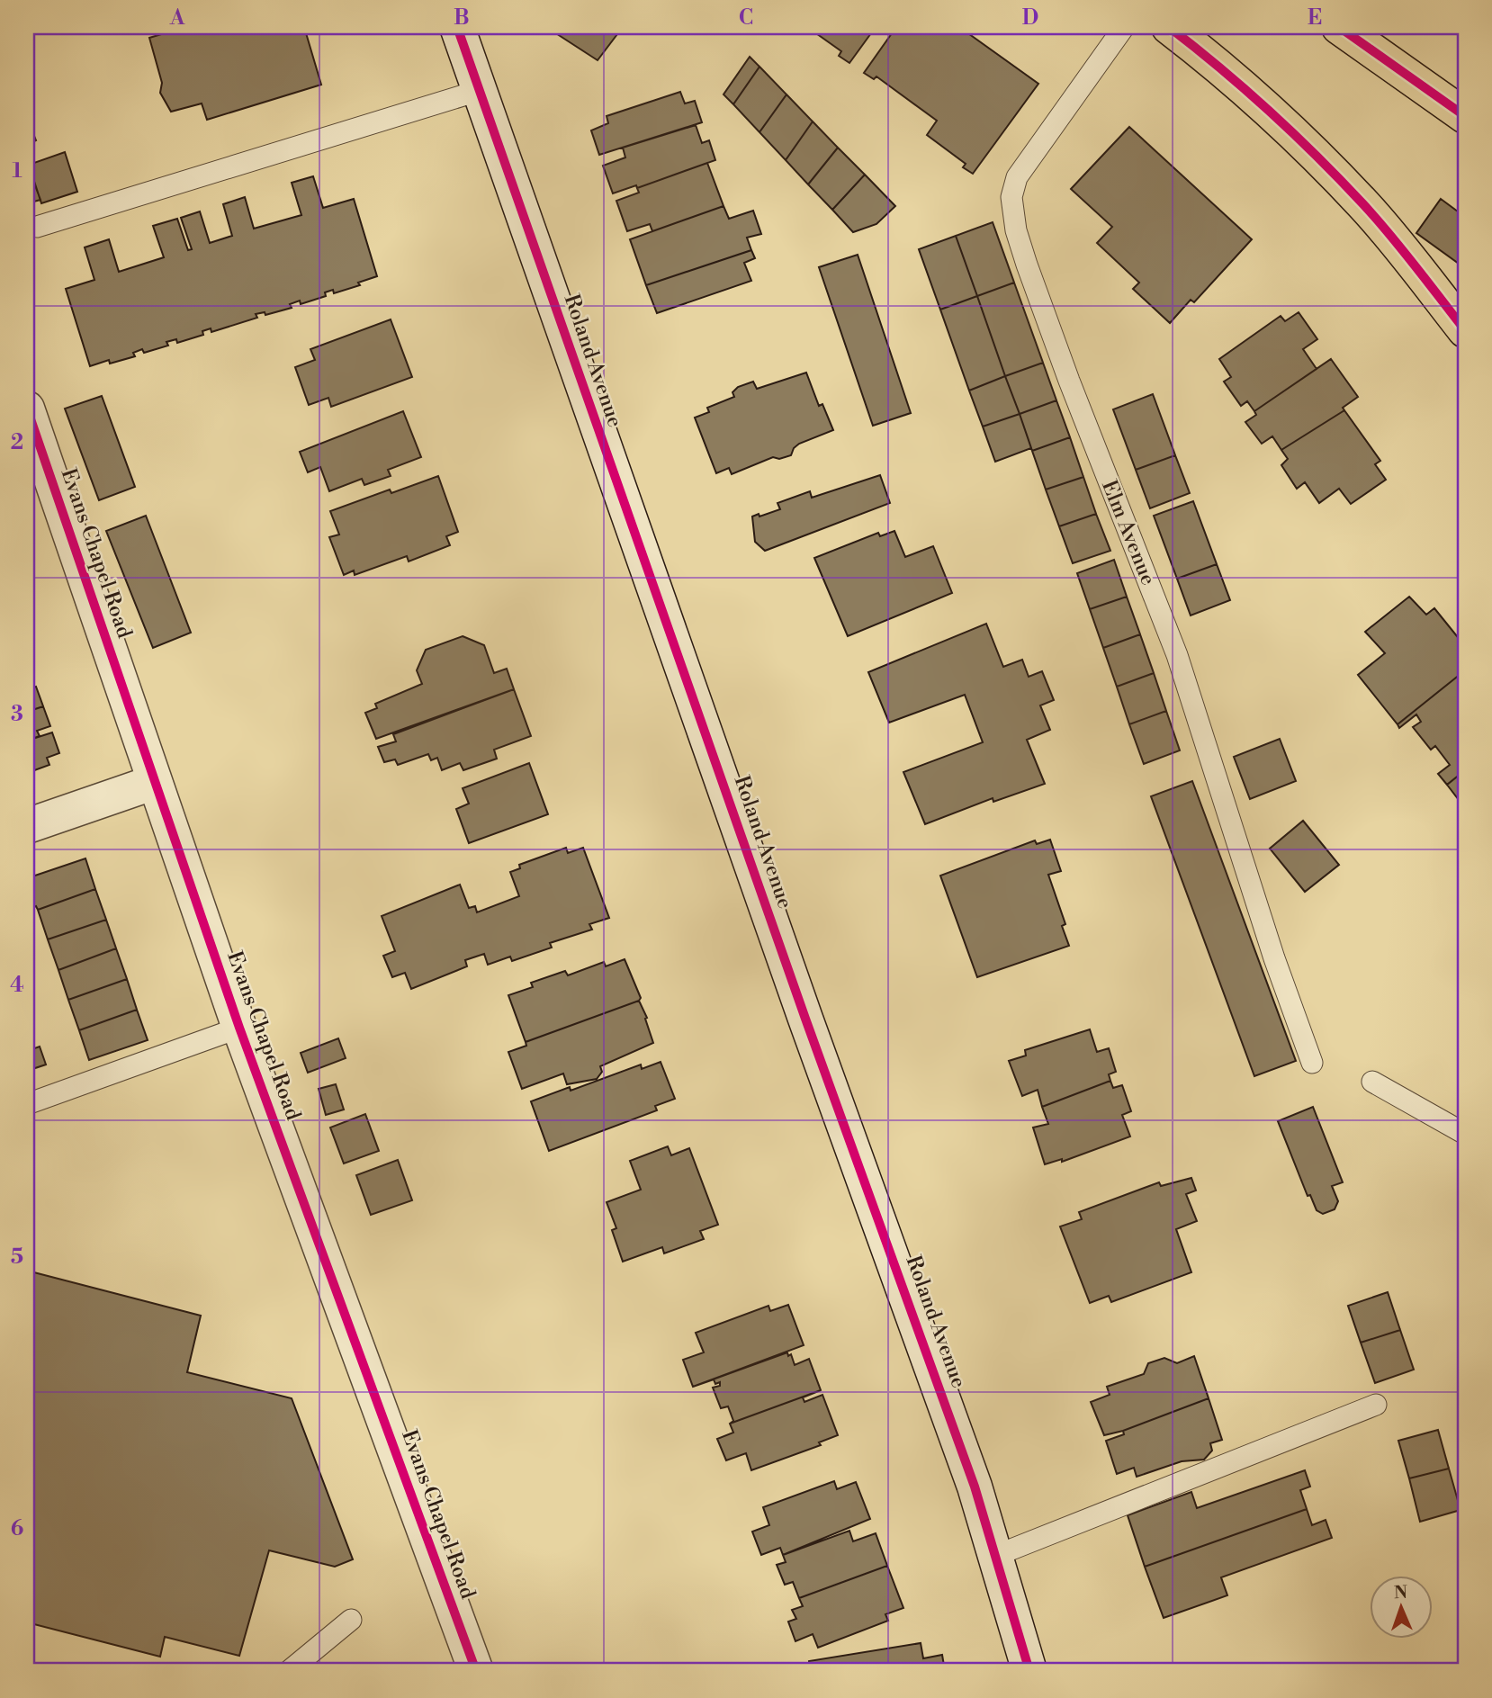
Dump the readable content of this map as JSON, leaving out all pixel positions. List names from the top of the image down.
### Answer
{
  "streets": {
    "street": ["Roland Avenue", "Evans Chapel Road"],
    "lane": ["Elm Avenue"]
  },
  "north": "top",
  "grid": {
    "columns": [
      "A",
      "B",
      "C",
      "D",
      "E"
    ],
    "rows": [
      "1",
      "2",
      "3",
      "4",
      "5",
      "6"
    ]
  }
}
